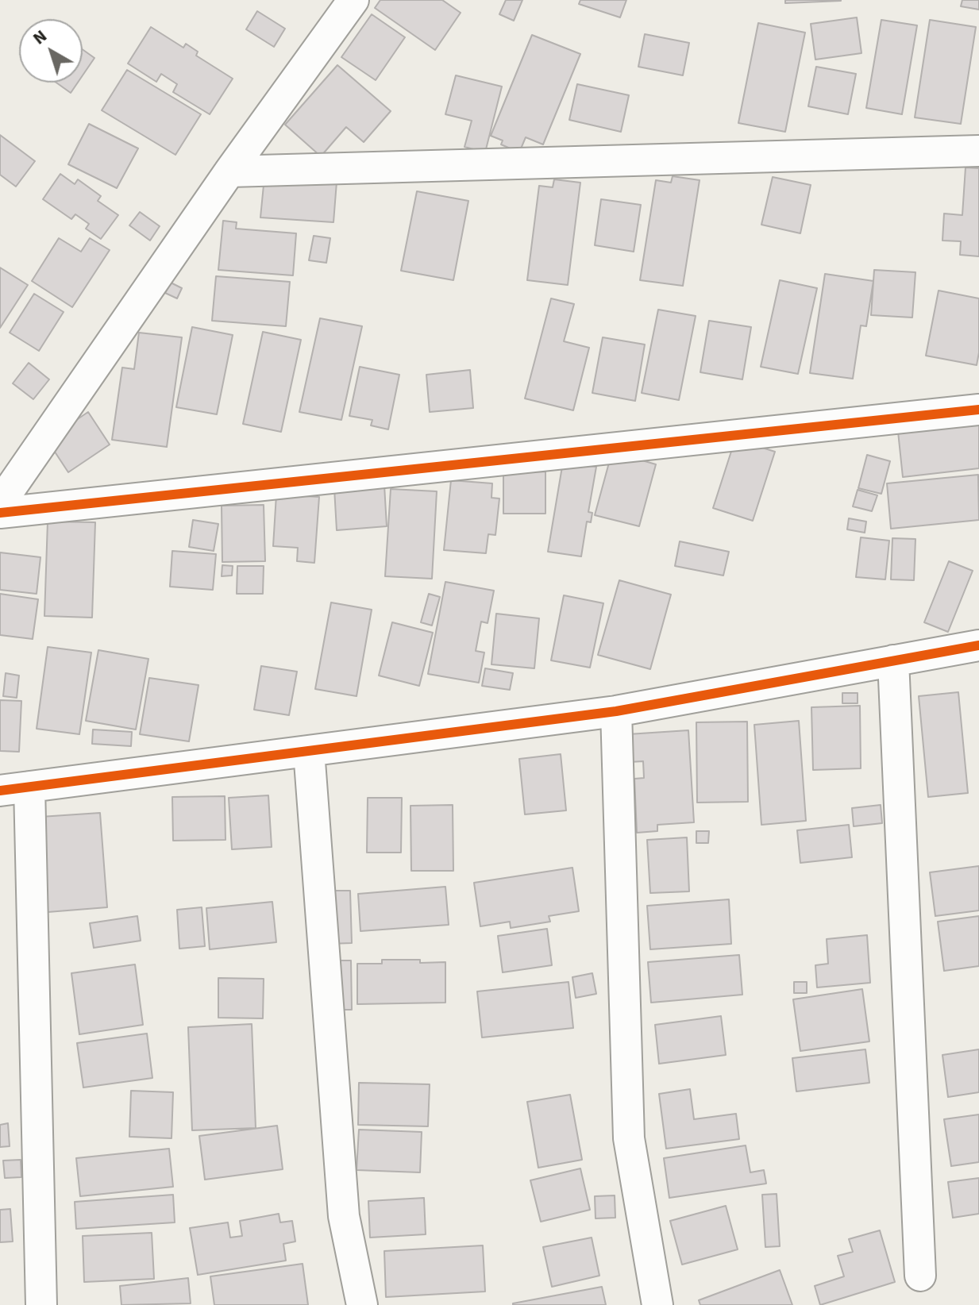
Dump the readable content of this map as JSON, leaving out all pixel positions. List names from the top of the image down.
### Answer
{
  "north": "top left"
}
